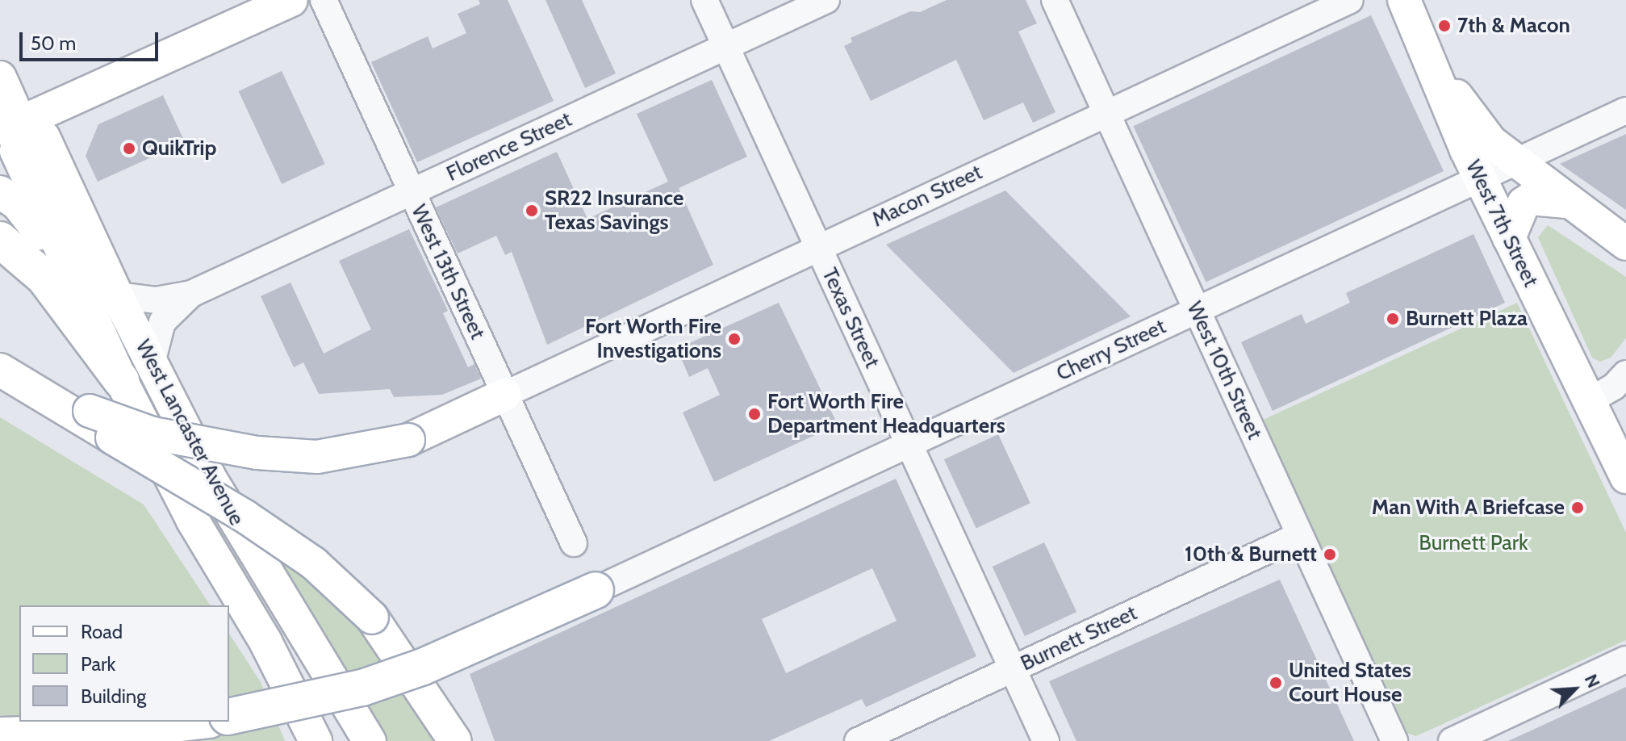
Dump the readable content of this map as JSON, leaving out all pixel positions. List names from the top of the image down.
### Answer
{
  "streets": {
    "main road": ["West 7th Street", "West Lancaster Avenue"],
    "street": [
      "Florence Street",
      "Macon Street",
      "West 13th Street",
      "Texas Street",
      "Cherry Street",
      "West 10th Street",
      "Burnett Street"
    ]
  },
  "crossings": [
    ["Florence Street", "West 13th Street"],
    ["Florence Street", "Texas Street"],
    ["Florence Street", "West Lancaster Avenue"],
    ["Macon Street", "West 13th Street"],
    ["Macon Street", "Texas Street"],
    ["Macon Street", "West 10th Street"],
    ["West 7th Street", "Cherry Street"],
    ["Texas Street", "Cherry Street"],
    ["Texas Street", "Burnett Street"],
    ["Cherry Street", "West 10th Street"],
    ["West 10th Street", "Burnett Street"]
  ],
  "parks": ["Burnett Park"],
  "places": [
    "7th & Macon",
    "QuikTrip",
    "SR22 Insurance Texas Savings",
    "Burnett Plaza",
    "Fort Worth Fire Investigations",
    "Fort Worth Fire Department Headquarters",
    "Man With A Briefcase",
    "10th & Burnett",
    "United States Court House"
  ],
  "legend": ["Road", "Park", "Building"],
  "scale_bar": "50 m",
  "north": "top right"
}
